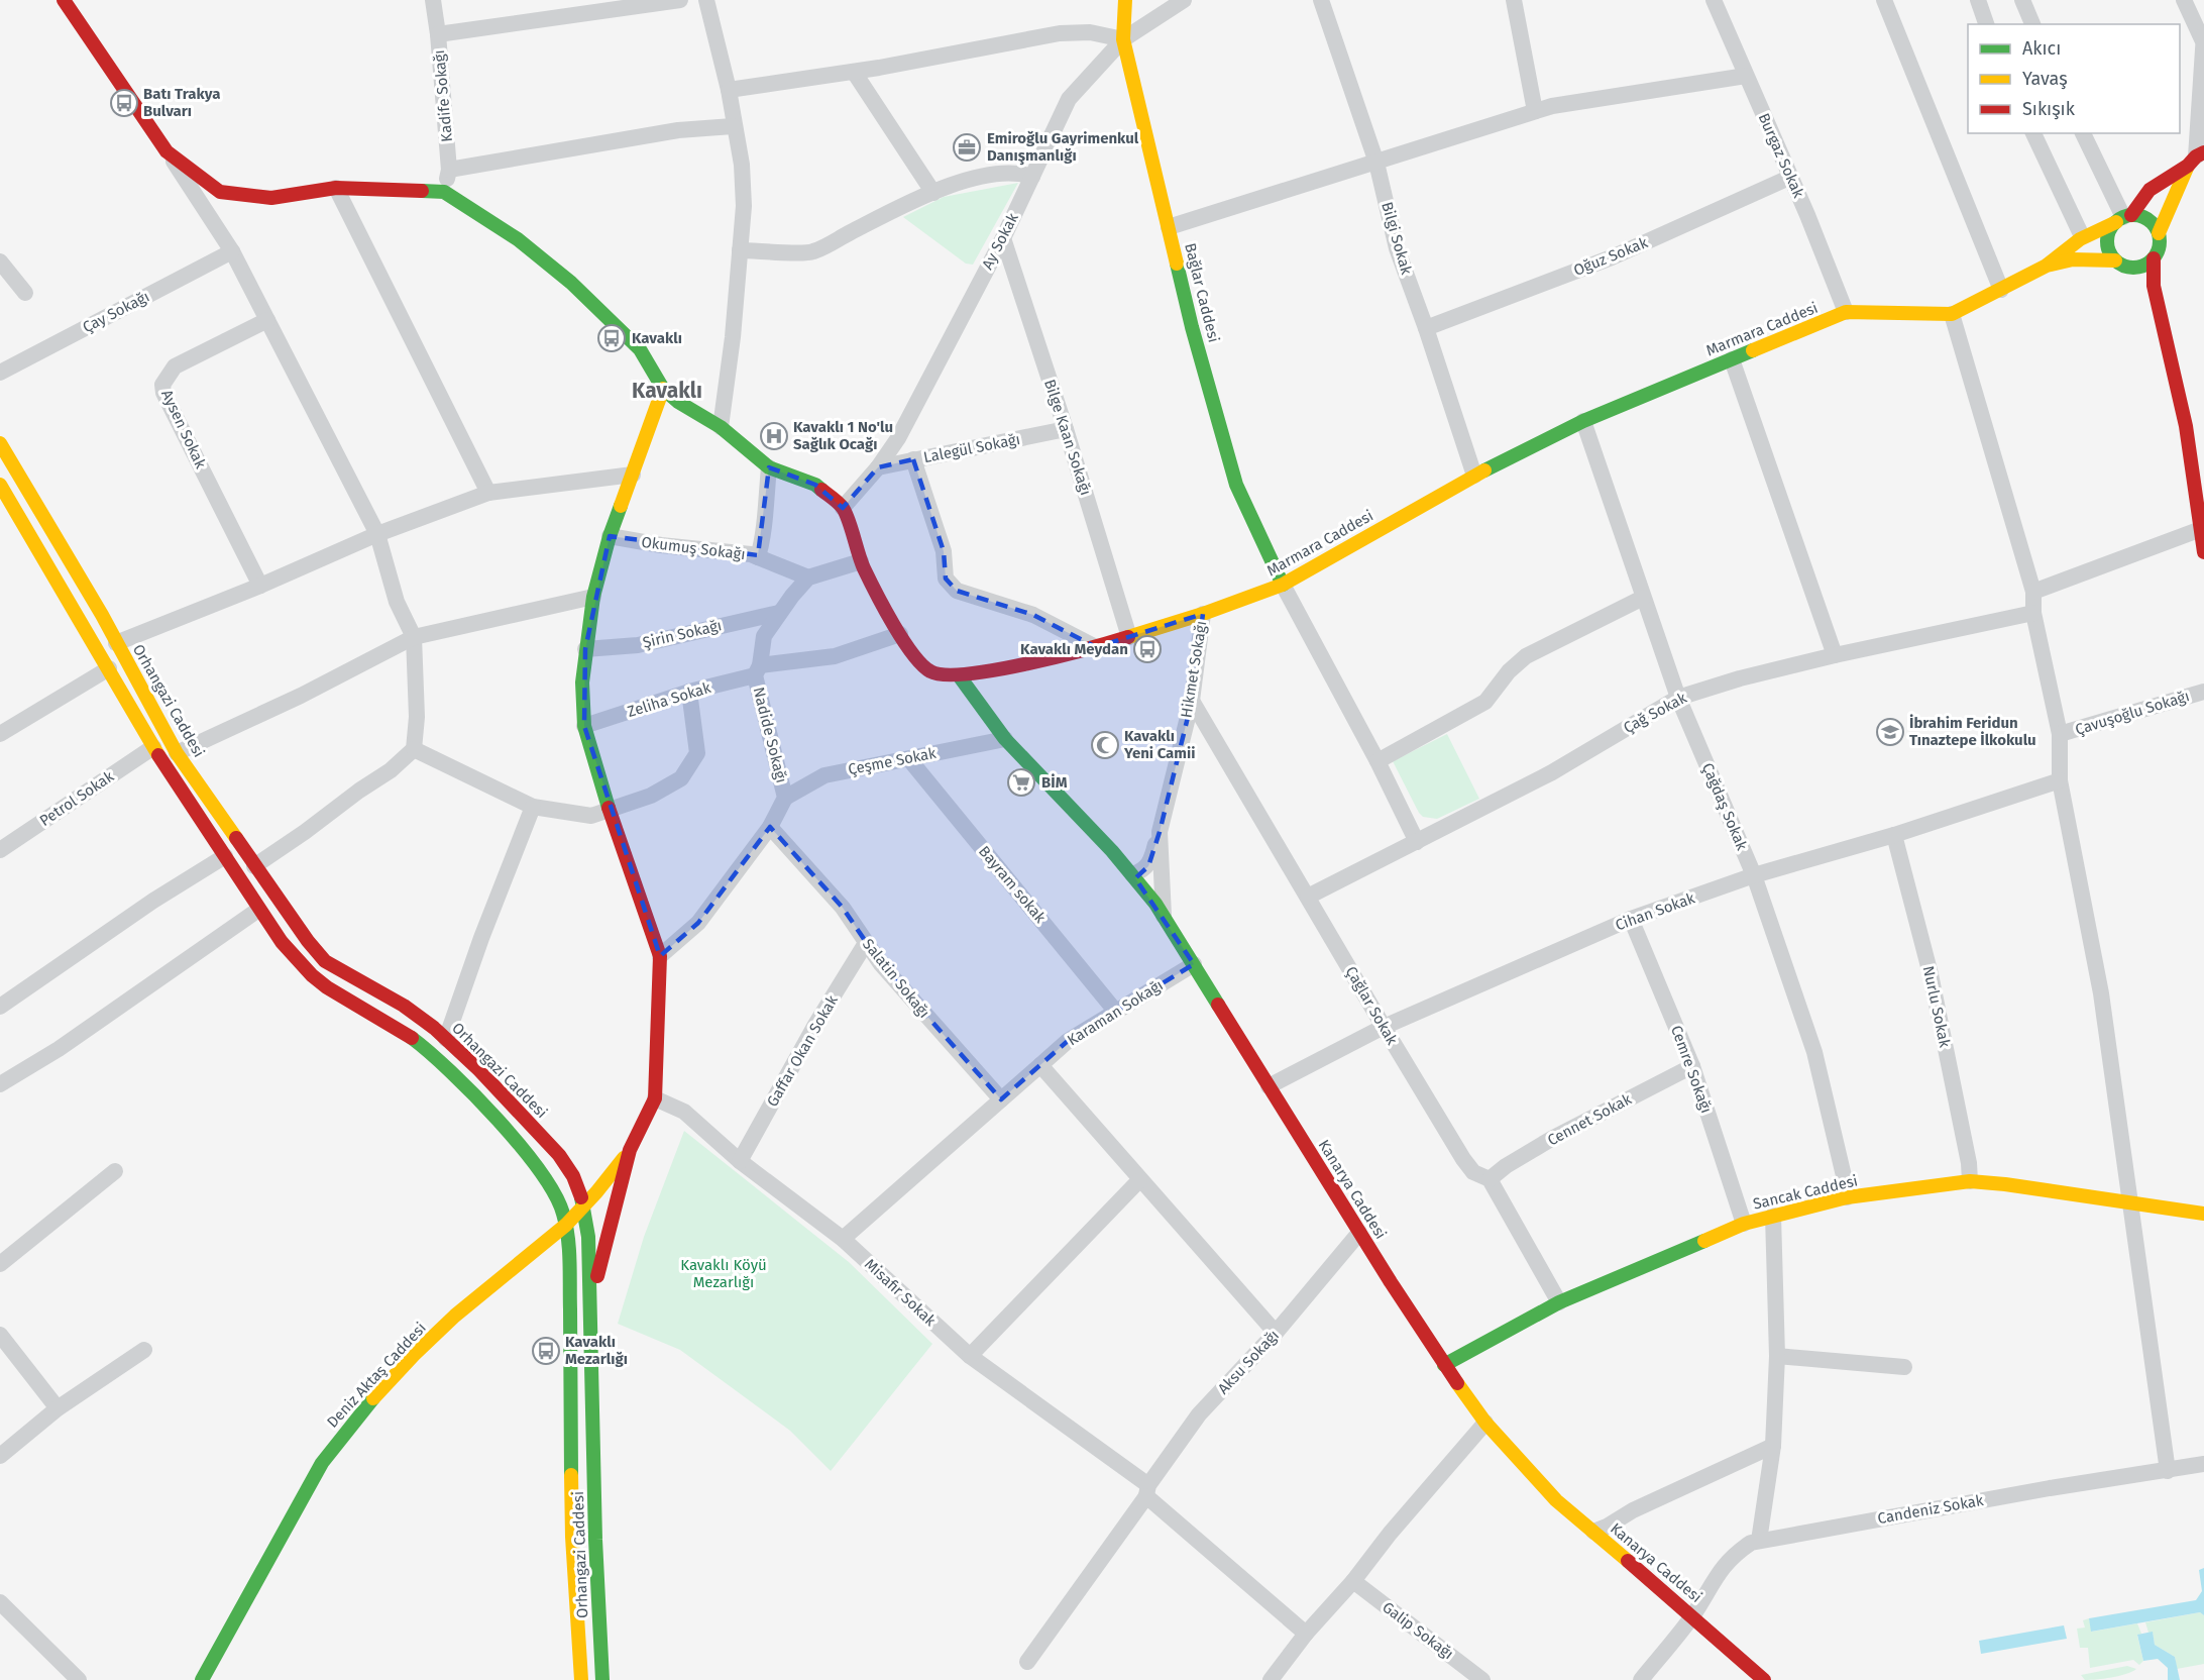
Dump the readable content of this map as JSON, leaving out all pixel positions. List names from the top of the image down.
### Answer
{
  "streets": {
    "street": [
      "Kadife Sokağı",
      "Burgaz Sokak",
      "Bilgi Sokak",
      "Ay Sokak",
      "Oğuz Sokak",
      "Bağlar Caddesi",
      "Çay Sokağı",
      "Marmara Caddesi",
      "Aysen Sokak",
      "Bilge Kaan Sokağı",
      "Lalegül Sokağı",
      "Okumuş Sokağı",
      "Şirin Sokağı",
      "Hikmet Sokağı",
      "Zeliha Sokak",
      "Orhangazi Caddesi",
      "Çağ Sokak",
      "Çavuşoğlu Sokağı",
      "Nadide Sokağı",
      "Çeşme Sokak",
      "Petrol Sokak",
      "Çağdaş Sokak",
      "Bayram sokak",
      "Cihan Sokak",
      "Salatin Sokağı",
      "Çağlar Sokak",
      "Nurlu Sokak",
      "Karaman Sokağı",
      "Gaffar Okan Sokak",
      "Cemre Sokağı",
      "Cennet Sokak",
      "Kanarya Caddesi",
      "Sancak Caddesi",
      "Misafir Sokak",
      "Aksu Sokağı",
      "Deniz Aktaş Caddesi",
      "Candeniz Sokak",
      "Galip Sokağı"
    ]
  },
  "crossings": [
    ["Burgaz Sokak", "Oğuz Sokak"],
    ["Burgaz Sokak", "Marmara Caddesi"],
    ["Bilgi Sokak", "Oğuz Sokak"],
    ["Bilgi Sokak", "Marmara Caddesi"],
    ["Ay Sokak", "Bağlar Caddesi"],
    ["Ay Sokak", "Marmara Caddesi"],
    ["Ay Sokak", "Bilge Kaan Sokağı"],
    ["Ay Sokak", "Lalegül Sokağı"],
    ["Bağlar Caddesi", "Marmara Caddesi"],
    ["Marmara Caddesi", "Bilge Kaan Sokağı"],
    ["Marmara Caddesi", "Hikmet Sokağı"],
    ["Marmara Caddesi", "Zeliha Sokak"],
    ["Marmara Caddesi", "Çağdaş Sokak"],
    ["Marmara Caddesi", "Kanarya Caddesi"],
    ["Bilge Kaan Sokağı", "Lalegül Sokağı"],
    ["Okumuş Sokağı", "Nadide Sokağı"],
    ["Şirin Sokağı", "Nadide Sokağı"],
    ["Hikmet Sokağı", "Çağlar Sokak"],
    ["Hikmet Sokağı", "Kanarya Caddesi"],
    ["Zeliha Sokak", "Nadide Sokağı"],
    ["Orhangazi Caddesi", "Petrol Sokak"],
    ["Orhangazi Caddesi", "Deniz Aktaş Caddesi"],
    ["Çağ Sokak", "Çağdaş Sokak"],
    ["Çağ Sokak", "Çağlar Sokak"],
    ["Nadide Sokağı", "Çeşme Sokak"],
    ["Nadide Sokağı", "Salatin Sokağı"],
    ["Çeşme Sokak", "Bayram sokak"],
    ["Çeşme Sokak", "Kanarya Caddesi"],
    ["Çağdaş Sokak", "Cihan Sokak"],
    ["Çağdaş Sokak", "Sancak Caddesi"],
    ["Bayram sokak", "Karaman Sokağı"],
    ["Cihan Sokak", "Çağlar Sokak"],
    ["Cihan Sokak", "Nurlu Sokak"],
    ["Cihan Sokak", "Cemre Sokağı"],
    ["Cihan Sokak", "Kanarya Caddesi"],
    ["Salatin Sokağı", "Karaman Sokağı"],
    ["Salatin Sokağı", "Gaffar Okan Sokak"],
    ["Çağlar Sokak", "Cennet Sokak"],
    ["Çağlar Sokak", "Sancak Caddesi"],
    ["Nurlu Sokak", "Sancak Caddesi"],
    ["Karaman Sokağı", "Kanarya Caddesi"],
    ["Karaman Sokağı", "Misafir Sokak"],
    ["Gaffar Okan Sokak", "Misafir Sokak"],
    ["Cemre Sokağı", "Cennet Sokak"],
    ["Cemre Sokağı", "Sancak Caddesi"],
    ["Kanarya Caddesi", "Sancak Caddesi"],
    ["Kanarya Caddesi", "Aksu Sokağı"],
    ["Kanarya Caddesi", "Candeniz Sokak"],
    ["Misafir Sokak", "Aksu Sokağı"]
  ],
  "districts": ["Kavaklı"],
  "parks": ["Kavaklı Köyü Mezarlığı"],
  "places": {
    "bus stop": [
      "Batı Trakya Bulvarı",
      "Kavaklı",
      "Kavaklı Meydan",
      "Kavaklı Mezarlığı"
    ],
    "office": ["Emiroğlu Gayrimenkul Danışmanlığı"],
    "hospital": ["Kavaklı 1 No'lu Sağlık Ocağı"],
    "school or university": ["İbrahim Feridun Tınaztepe İlkokulu"],
    "mosque": ["Kavaklı Yeni Camii"],
    "supermarket": ["BİM"]
  },
  "legend": ["Akıcı", "Yavaş", "Sıkışık"]
}
